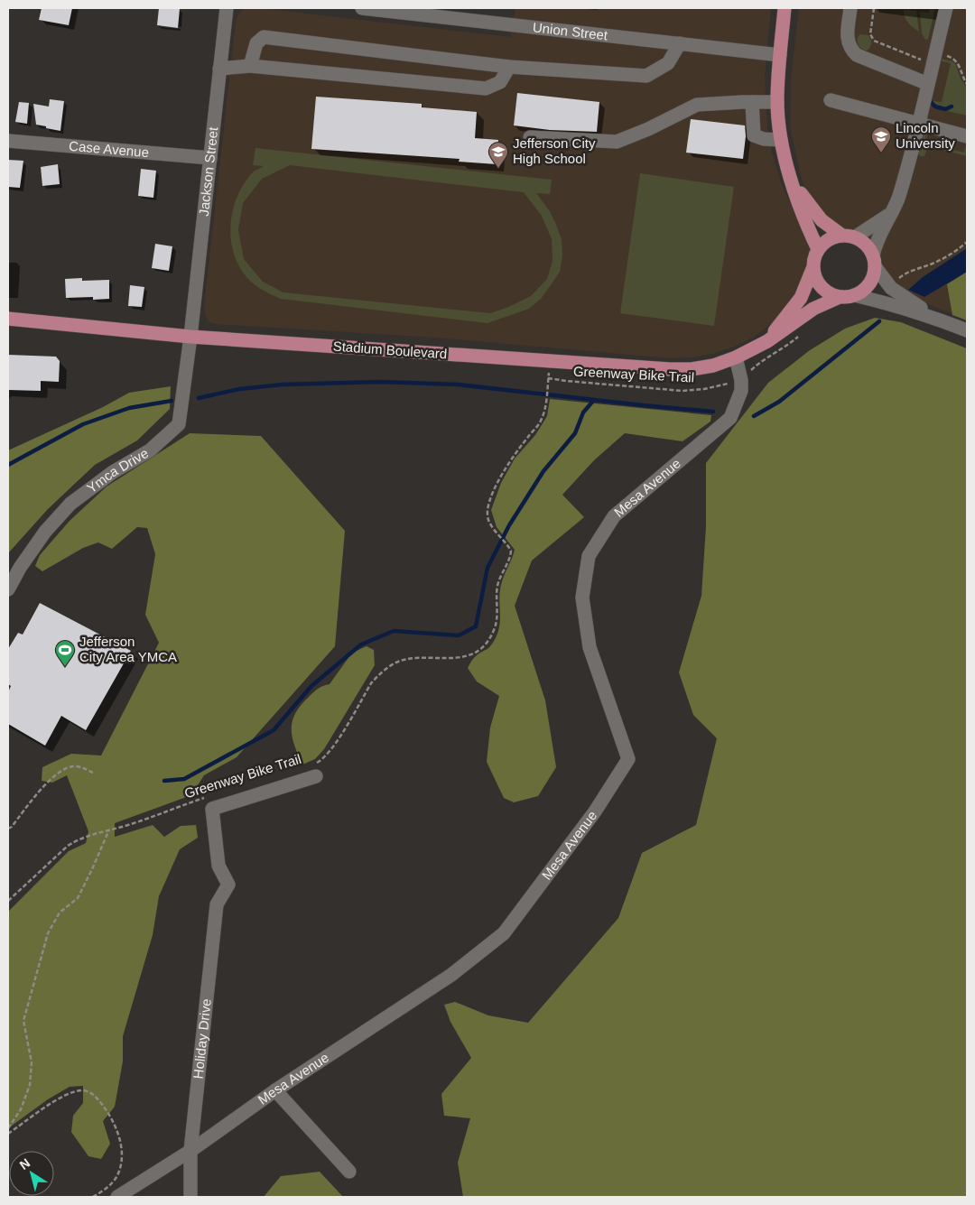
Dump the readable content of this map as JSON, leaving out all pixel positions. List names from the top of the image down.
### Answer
{
  "streets": {
    "main road": ["Stadium Boulevard"],
    "street": [
      "Union Street",
      "Case Avenue",
      "Jackson Street",
      "Ymca Drive",
      "Mesa Avenue",
      "Holiday Drive"
    ],
    "path": ["Greenway Bike Trail"]
  },
  "crossings": [
    ["Case Avenue", "Jackson Street"],
    ["Jackson Street", "Stadium Boulevard"],
    ["Jackson Street", "Ymca Drive"],
    ["Stadium Boulevard", "Ymca Drive"],
    ["Stadium Boulevard", "Mesa Avenue"],
    ["Greenway Bike Trail", "Mesa Avenue"],
    ["Greenway Bike Trail", "Holiday Drive"],
    ["Mesa Avenue", "Holiday Drive"]
  ],
  "places": {
    "school or university": ["Lincoln University", "Jefferson City High School"],
    "sports": ["Jefferson City Area YMCA"]
  },
  "north": "top left"
}
